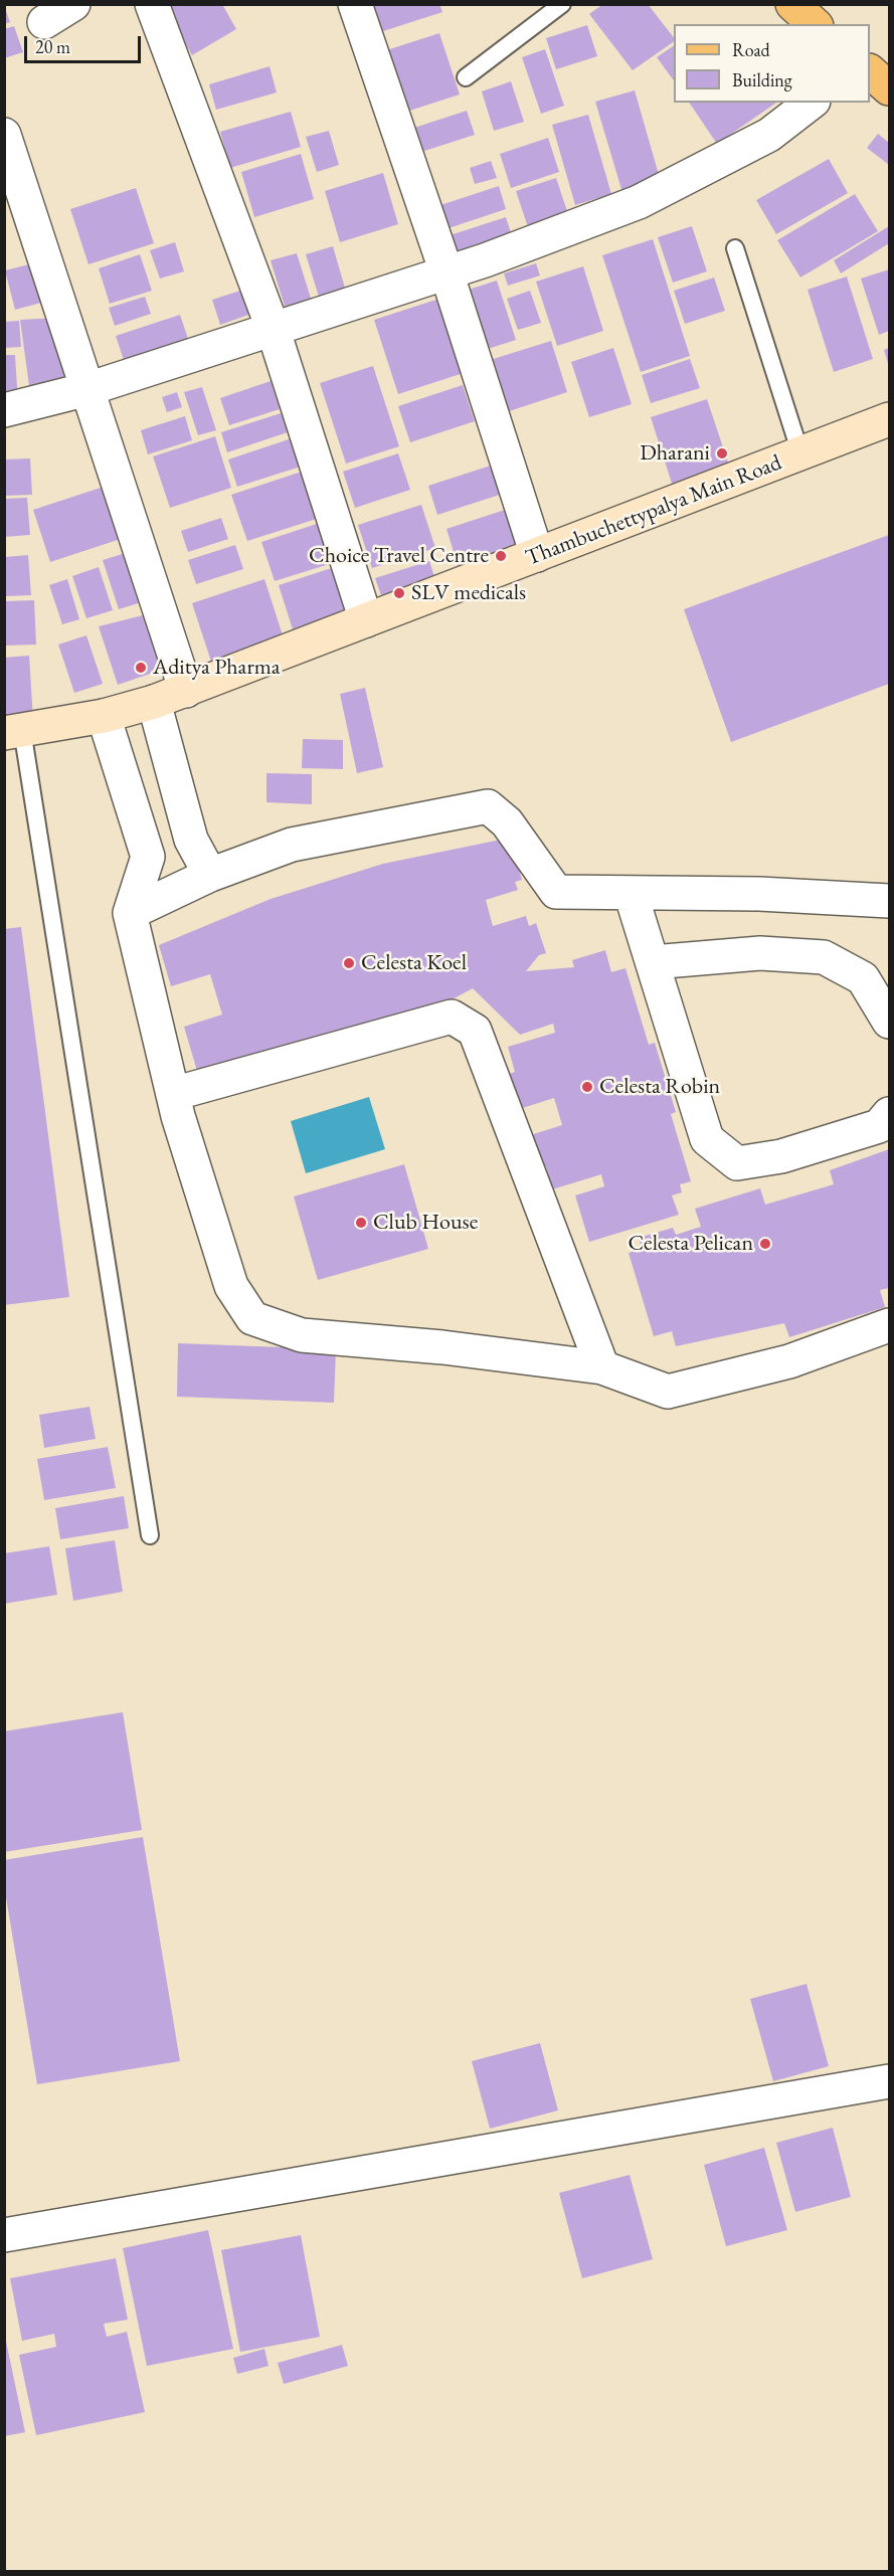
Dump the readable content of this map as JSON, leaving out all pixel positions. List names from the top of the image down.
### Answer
{
  "streets": {
    "main road": ["Thambuchettypalya Main Road"]
  },
  "places": [
    "Dharani",
    "Choice Travel Centre",
    "SLV medicals",
    "Aditya Pharma",
    "Celesta Koel",
    "Celesta Robin",
    "Club House",
    "Celesta Pelican"
  ],
  "legend": ["Road", "Building"],
  "scale_bar": "20 m"
}
